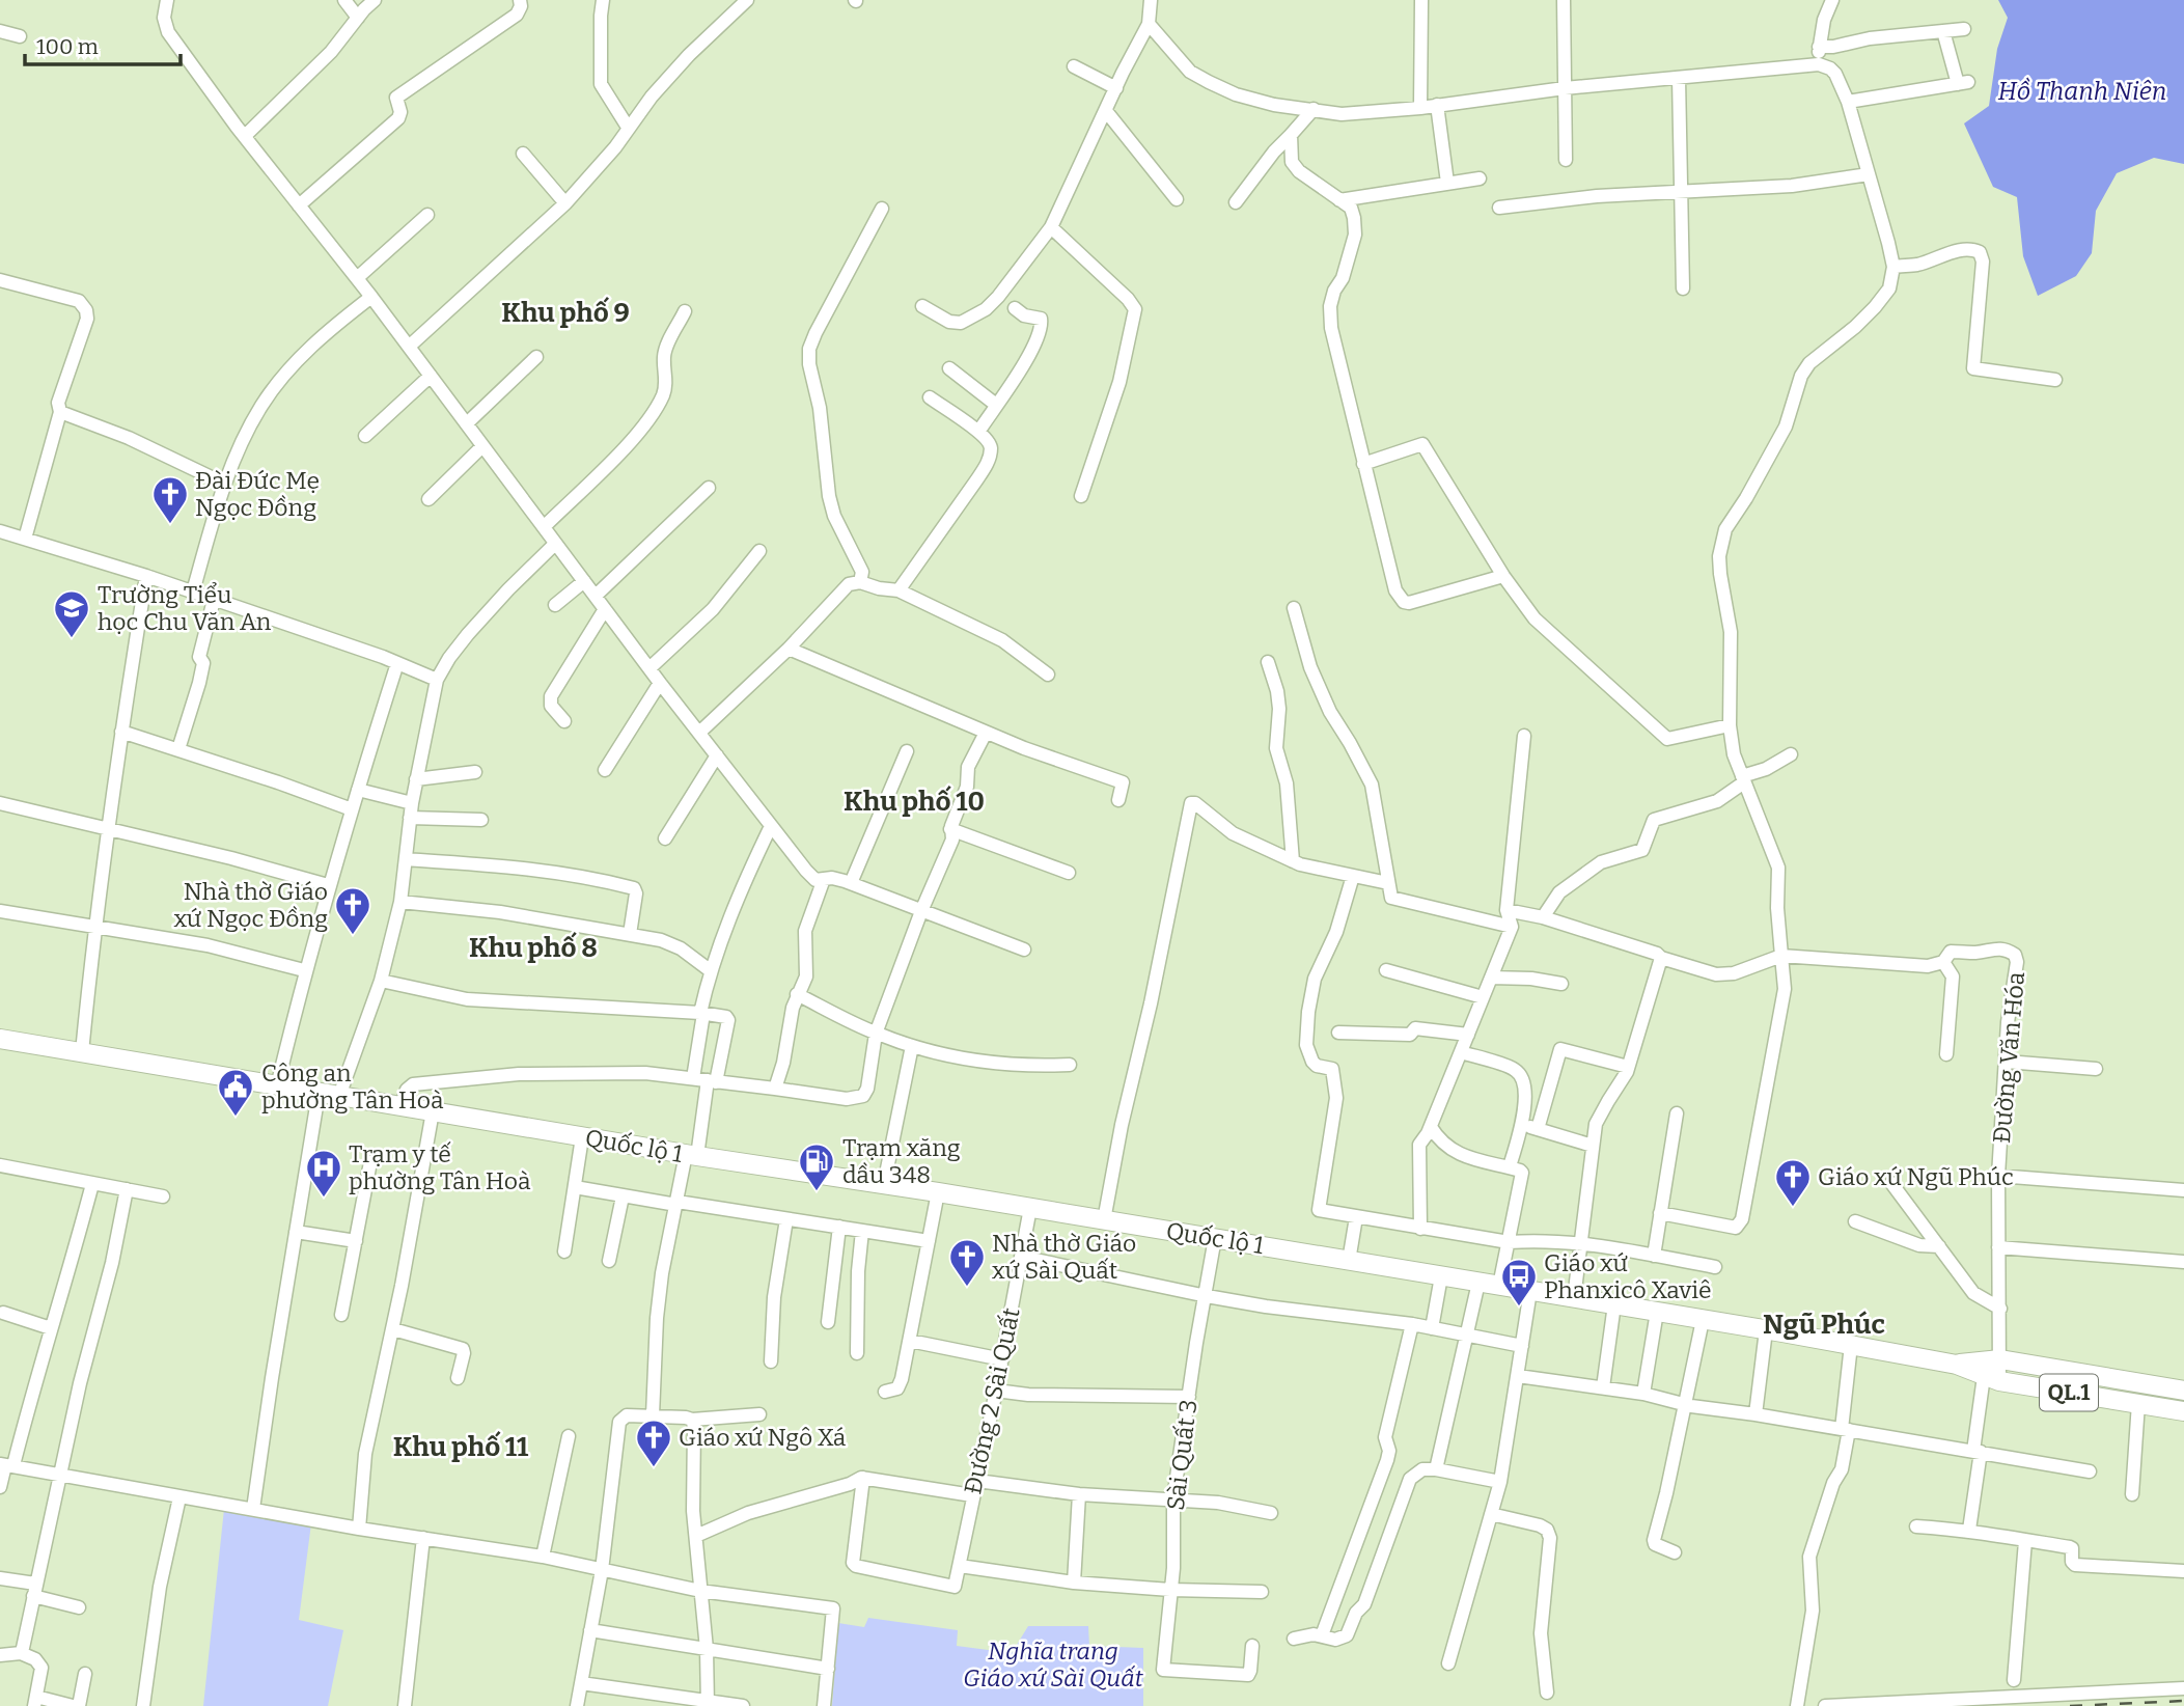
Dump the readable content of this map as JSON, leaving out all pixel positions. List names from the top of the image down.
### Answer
{
  "streets": {
    "highway": ["Quốc lộ 1", "QL.1"],
    "street": ["Đường Văn Hóa", "Đường 2 Sài Quất", "Sài Quất 3"]
  },
  "crossings": [
    ["Đường Văn Hóa", "Quốc lộ 1"],
    ["Quốc lộ 1", "Đường 2 Sài Quất"],
    ["Quốc lộ 1", "Sài Quất 3"]
  ],
  "districts": [
    "Khu phố 9",
    "Khu phố 10",
    "Khu phố 8",
    "Ngũ Phúc",
    "Khu phố 11"
  ],
  "water": ["Hồ Thanh Niên"],
  "parks": ["Nghĩa trang Giáo xứ Sài Quất"],
  "places": {
    "church": [
      "Đài Đức Mẹ Ngọc Đồng",
      "Nhà thờ Giáo xứ Ngọc Đồng",
      "Giáo xứ Ngũ Phúc",
      "Nhà thờ Giáo xứ Sài Quất",
      "Giáo xứ Ngô Xá"
    ],
    "school or university": ["Trường Tiểu học Chu Văn An"],
    "public building": ["Công an phường Tân Hoà"],
    "fuel station": ["Trạm xăng dầu 348"],
    "hospital": ["Trạm y tế phường Tân Hoà"],
    "bus stop": ["Giáo xứ Phanxicô Xaviê"]
  },
  "scale_bar": "100 m"
}
